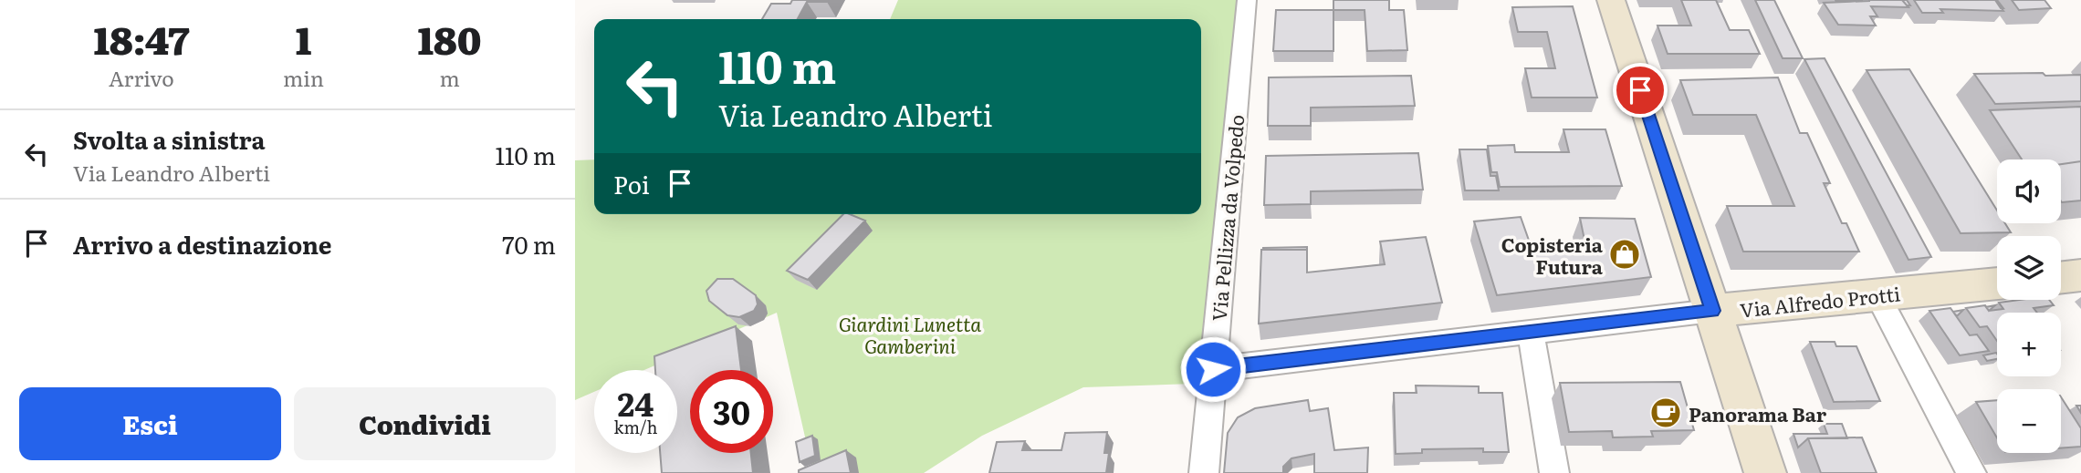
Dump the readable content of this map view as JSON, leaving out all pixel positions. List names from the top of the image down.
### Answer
{
  "streets": {
    "street": ["Via Pellizza da Volpedo", "Via Alfredo Protti"]
  },
  "crossings": [
    ["Via Pellizza da Volpedo", "Via Alfredo Protti"]
  ],
  "parks": ["Giardini Lunetta Gamberini"],
  "places": {
    "shop": ["Copisteria Futura"],
    "cafe": ["Panorama Bar"]
  },
  "page": {
    "eta": [
      "18:47",
      "Arrivo",
      "1",
      "min",
      "180",
      "m"
    ],
    "turn": ["110 m", "Via Leandro Alberti"],
    "list": [
      {
        "name": "Svolta a sinistra",
        "note": "Via Leandro Alberti",
        "value": "110 m"
      },
      {
        "name": "Arrivo a destinazione",
        "value": "70 m"
      }
    ],
    "then": "Poi",
    "map_buttons": ["+", "−"],
    "speed": "24 km/h",
    "limit": "30",
    "buttons": ["Esci", "Condividi"]
  }
}
